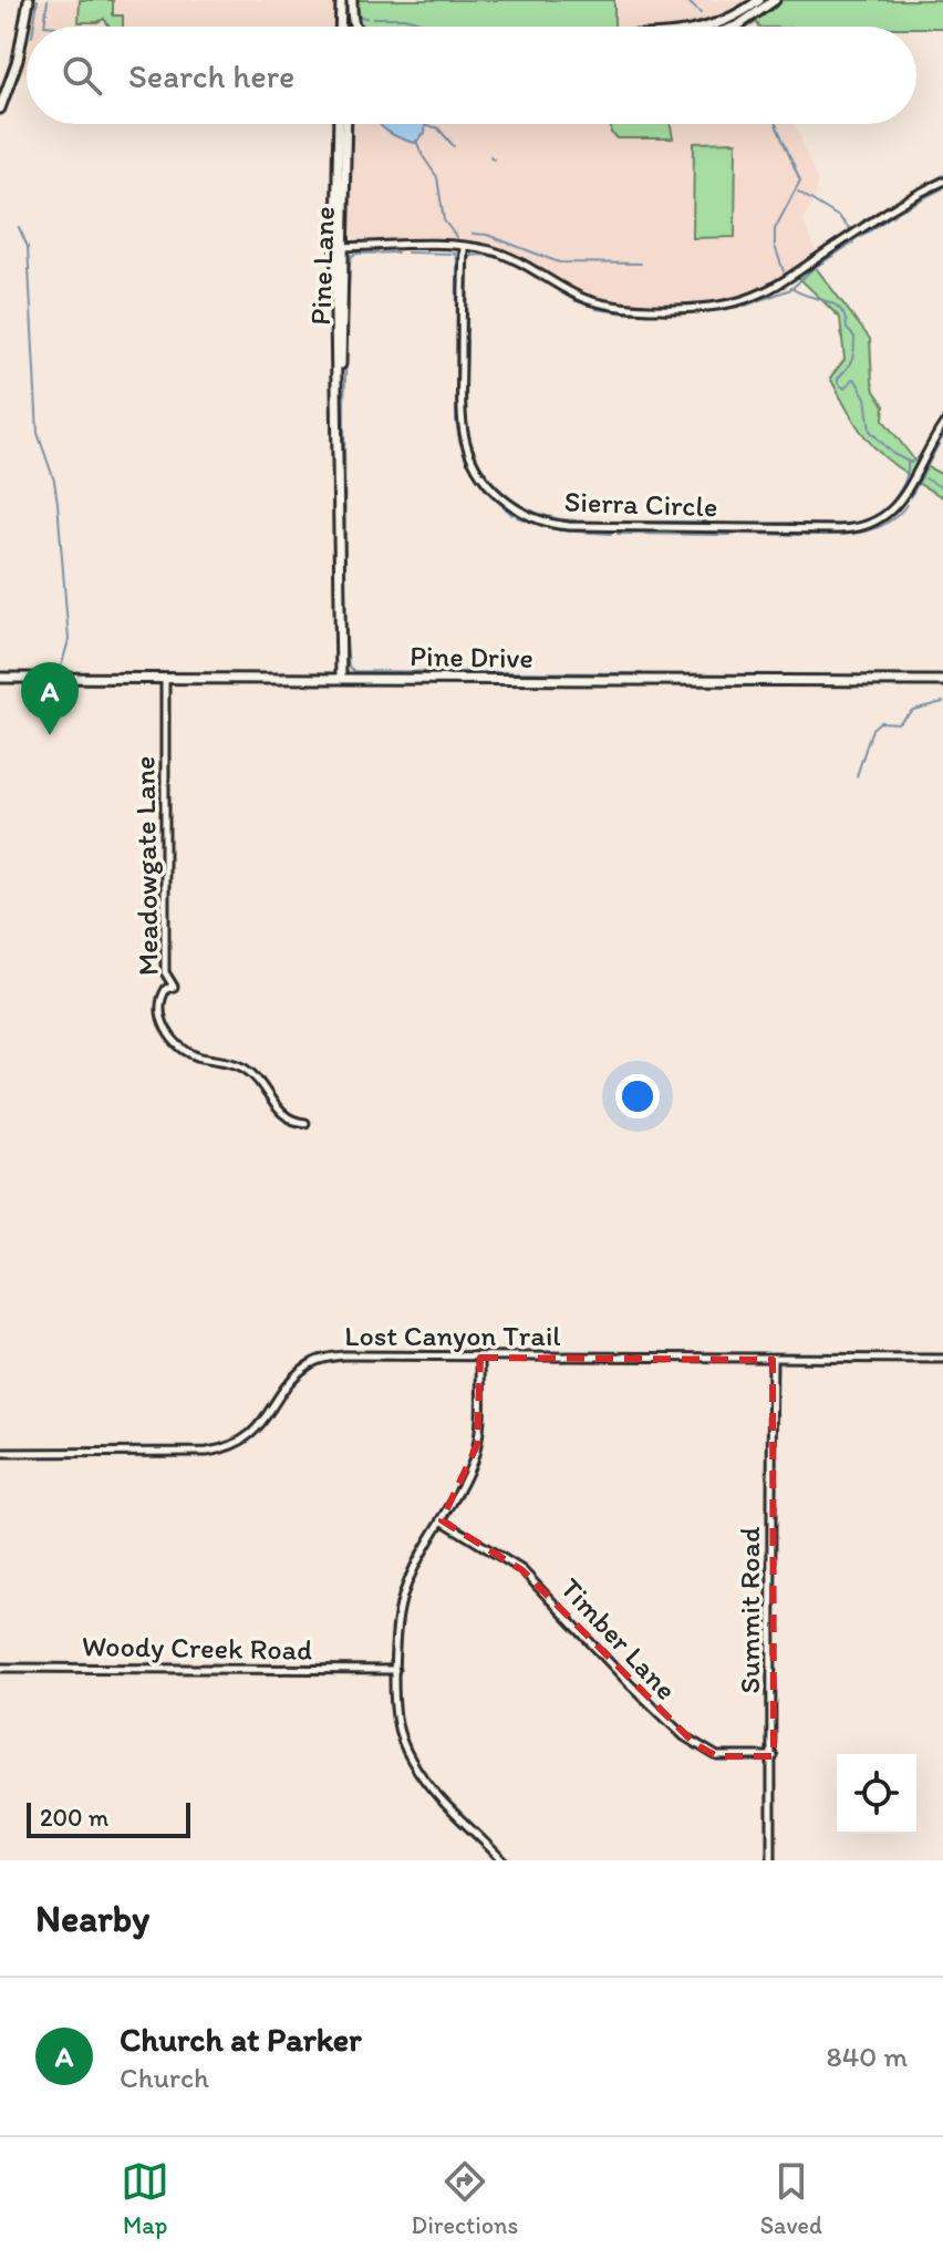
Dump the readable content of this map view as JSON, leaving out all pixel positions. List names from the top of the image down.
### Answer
{
  "streets": {
    "main road": ["Pine Lane", "Pine Drive"],
    "street": [
      "Sierra Circle",
      "Meadowgate Lane",
      "Lost Canyon Trail",
      "Summit Road",
      "Timber Lane",
      "Woody Creek Road"
    ]
  },
  "crossings": [
    ["Pine Lane", "Pine Drive"],
    ["Pine Drive", "Meadowgate Lane"],
    ["Lost Canyon Trail", "Summit Road"],
    ["Summit Road", "Timber Lane"]
  ],
  "scale_bar": "200 m",
  "page": {
    "search": "Search here",
    "pins": "A",
    "scale": "200 m",
    "heading": "Nearby",
    "list": [
      {
        "mark": "A",
        "name": "Church at Parker",
        "note": "Church",
        "value": "840 m"
      }
    ],
    "nav": ["Map", "Directions", "Saved"]
  }
}
